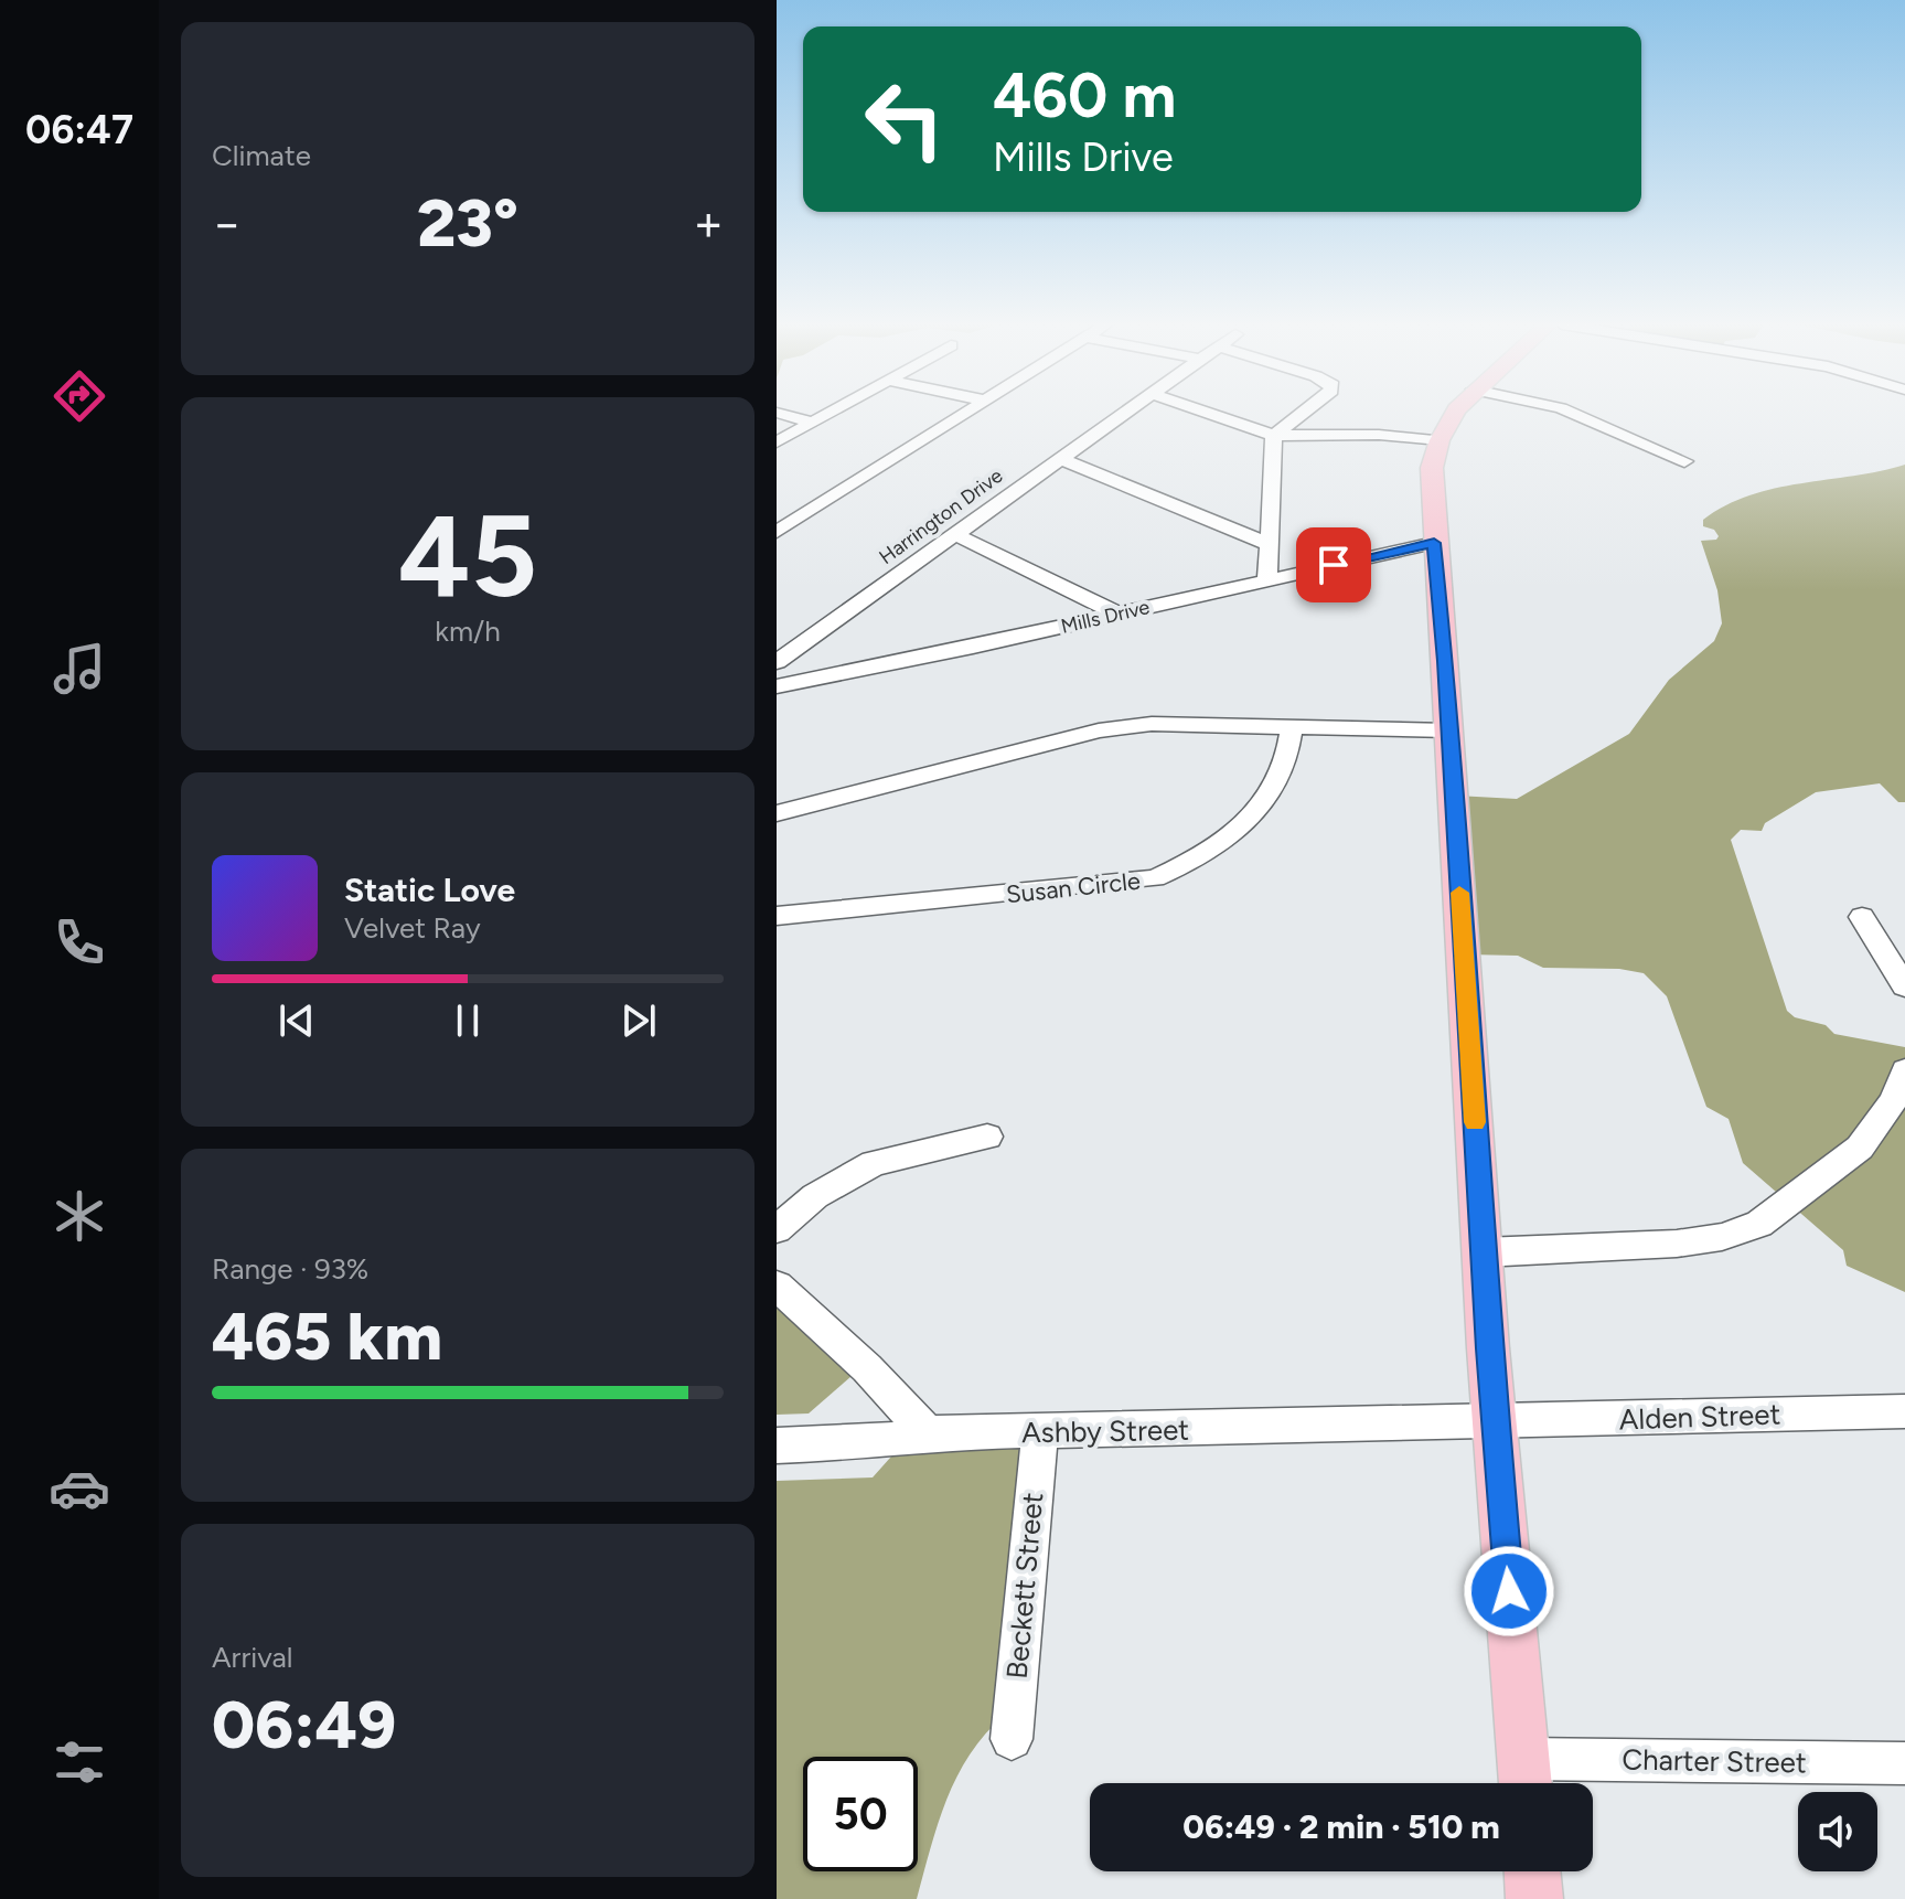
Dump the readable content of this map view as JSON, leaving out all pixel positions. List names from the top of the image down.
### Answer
{
  "streets": {
    "street": [
      "Harrington Drive",
      "Mills Drive",
      "Susan Circle",
      "Alden Street",
      "Ashby Street",
      "Beckett Street",
      "Charter Street"
    ]
  },
  "crossings": [
    ["Alden Street", "Ashby Street"],
    ["Ashby Street", "Beckett Street"]
  ],
  "page": {
    "tabs": "06:47",
    "tile": [
      "Climate",
      ["45", "km/h"],
      ["Range · 93%", "465 km"],
      ["Arrival", "06:49"]
    ],
    "turn": ["460 m", "Mills Drive"],
    "heat": ["−", "23°", "+"],
    "song": ["Static Love", "Velvet Ray"],
    "limit": "50",
    "trip": "06:49 · 2 min · 510 m"
  }
}
